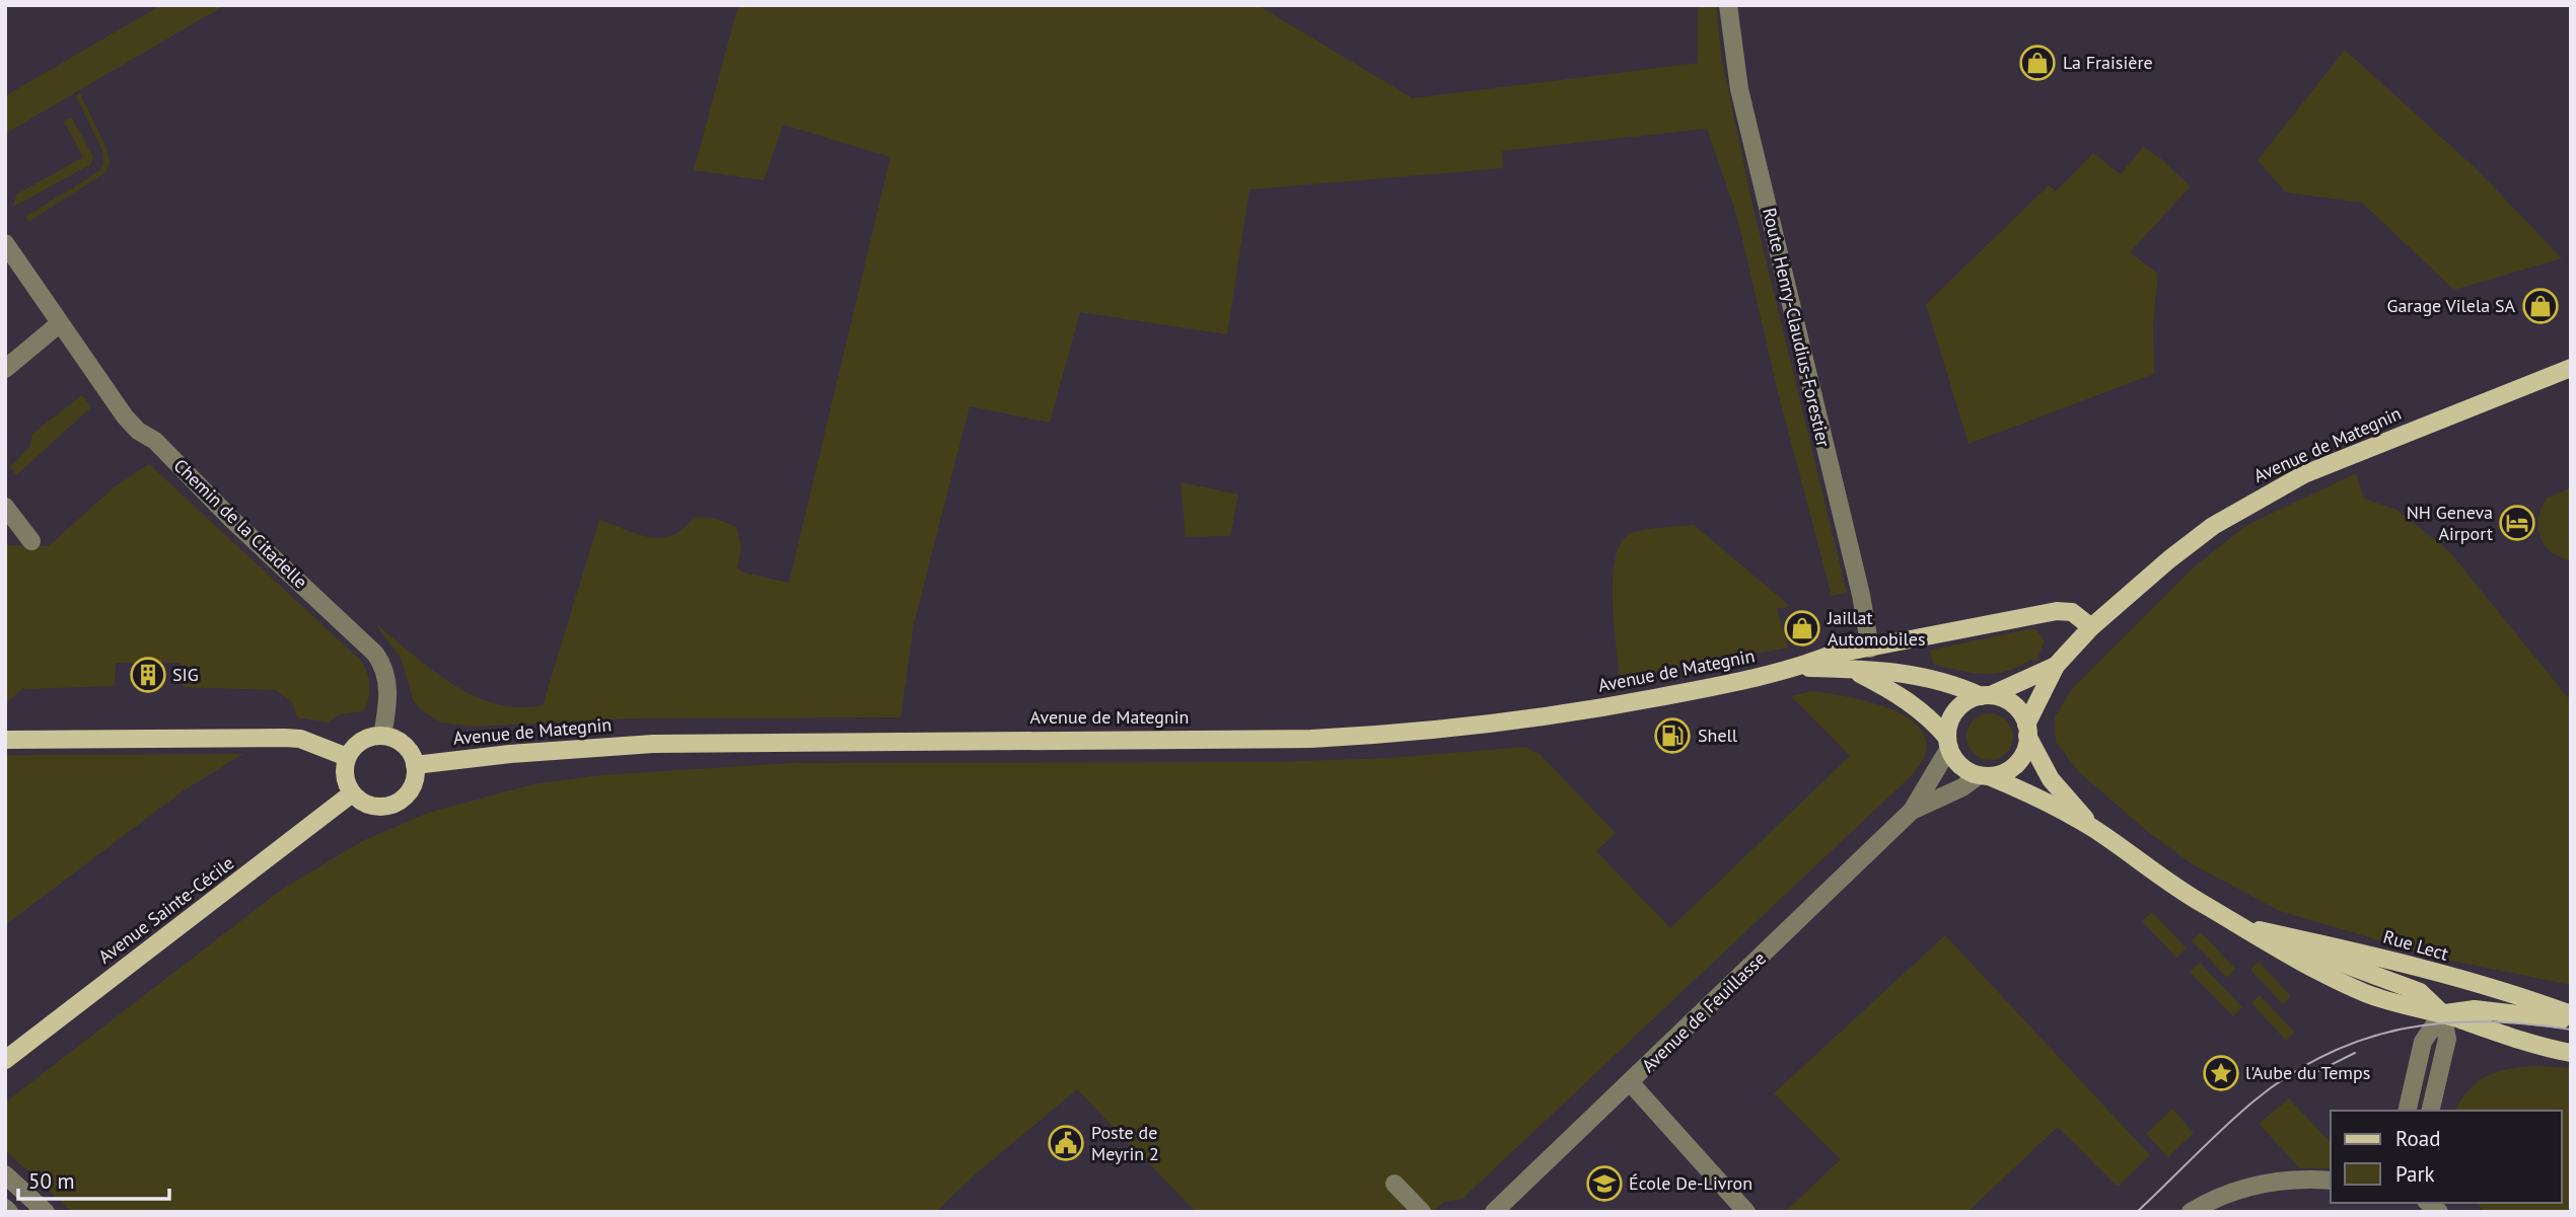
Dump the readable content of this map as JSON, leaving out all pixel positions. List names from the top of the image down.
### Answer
{
  "streets": {
    "main road": ["Avenue de Mategnin", "Avenue Sainte-Cécile", "Rue Lect"],
    "street": ["Route Henry-Claudius-Forestier", "Chemin de la Citadelle", "Avenue de Feuillasse"]
  },
  "crossings": [
    ["Route Henry-Claudius-Forestier", "Avenue de Mategnin"],
    ["Avenue de Mategnin", "Chemin de la Citadelle"],
    ["Avenue de Mategnin", "Avenue Sainte-Cécile"],
    ["Avenue de Mategnin", "Rue Lect"],
    ["Avenue de Mategnin", "Avenue de Feuillasse"],
    ["Chemin de la Citadelle", "Avenue Sainte-Cécile"],
    ["Rue Lect", "Avenue de Feuillasse"]
  ],
  "places": {
    "shop": ["La Fraisière", "Garage Vilela SA", "Jaillat Automobiles"],
    "hotel": ["NH Geneva Airport"],
    "building": ["SIG"],
    "fuel station": ["Shell"],
    "place": ["l'Aube du Temps"],
    "public building": ["Poste de Meyrin 2"],
    "school or university": ["École De-Livron"]
  },
  "legend": ["Road", "Park"],
  "scale_bar": "50 m"
}
